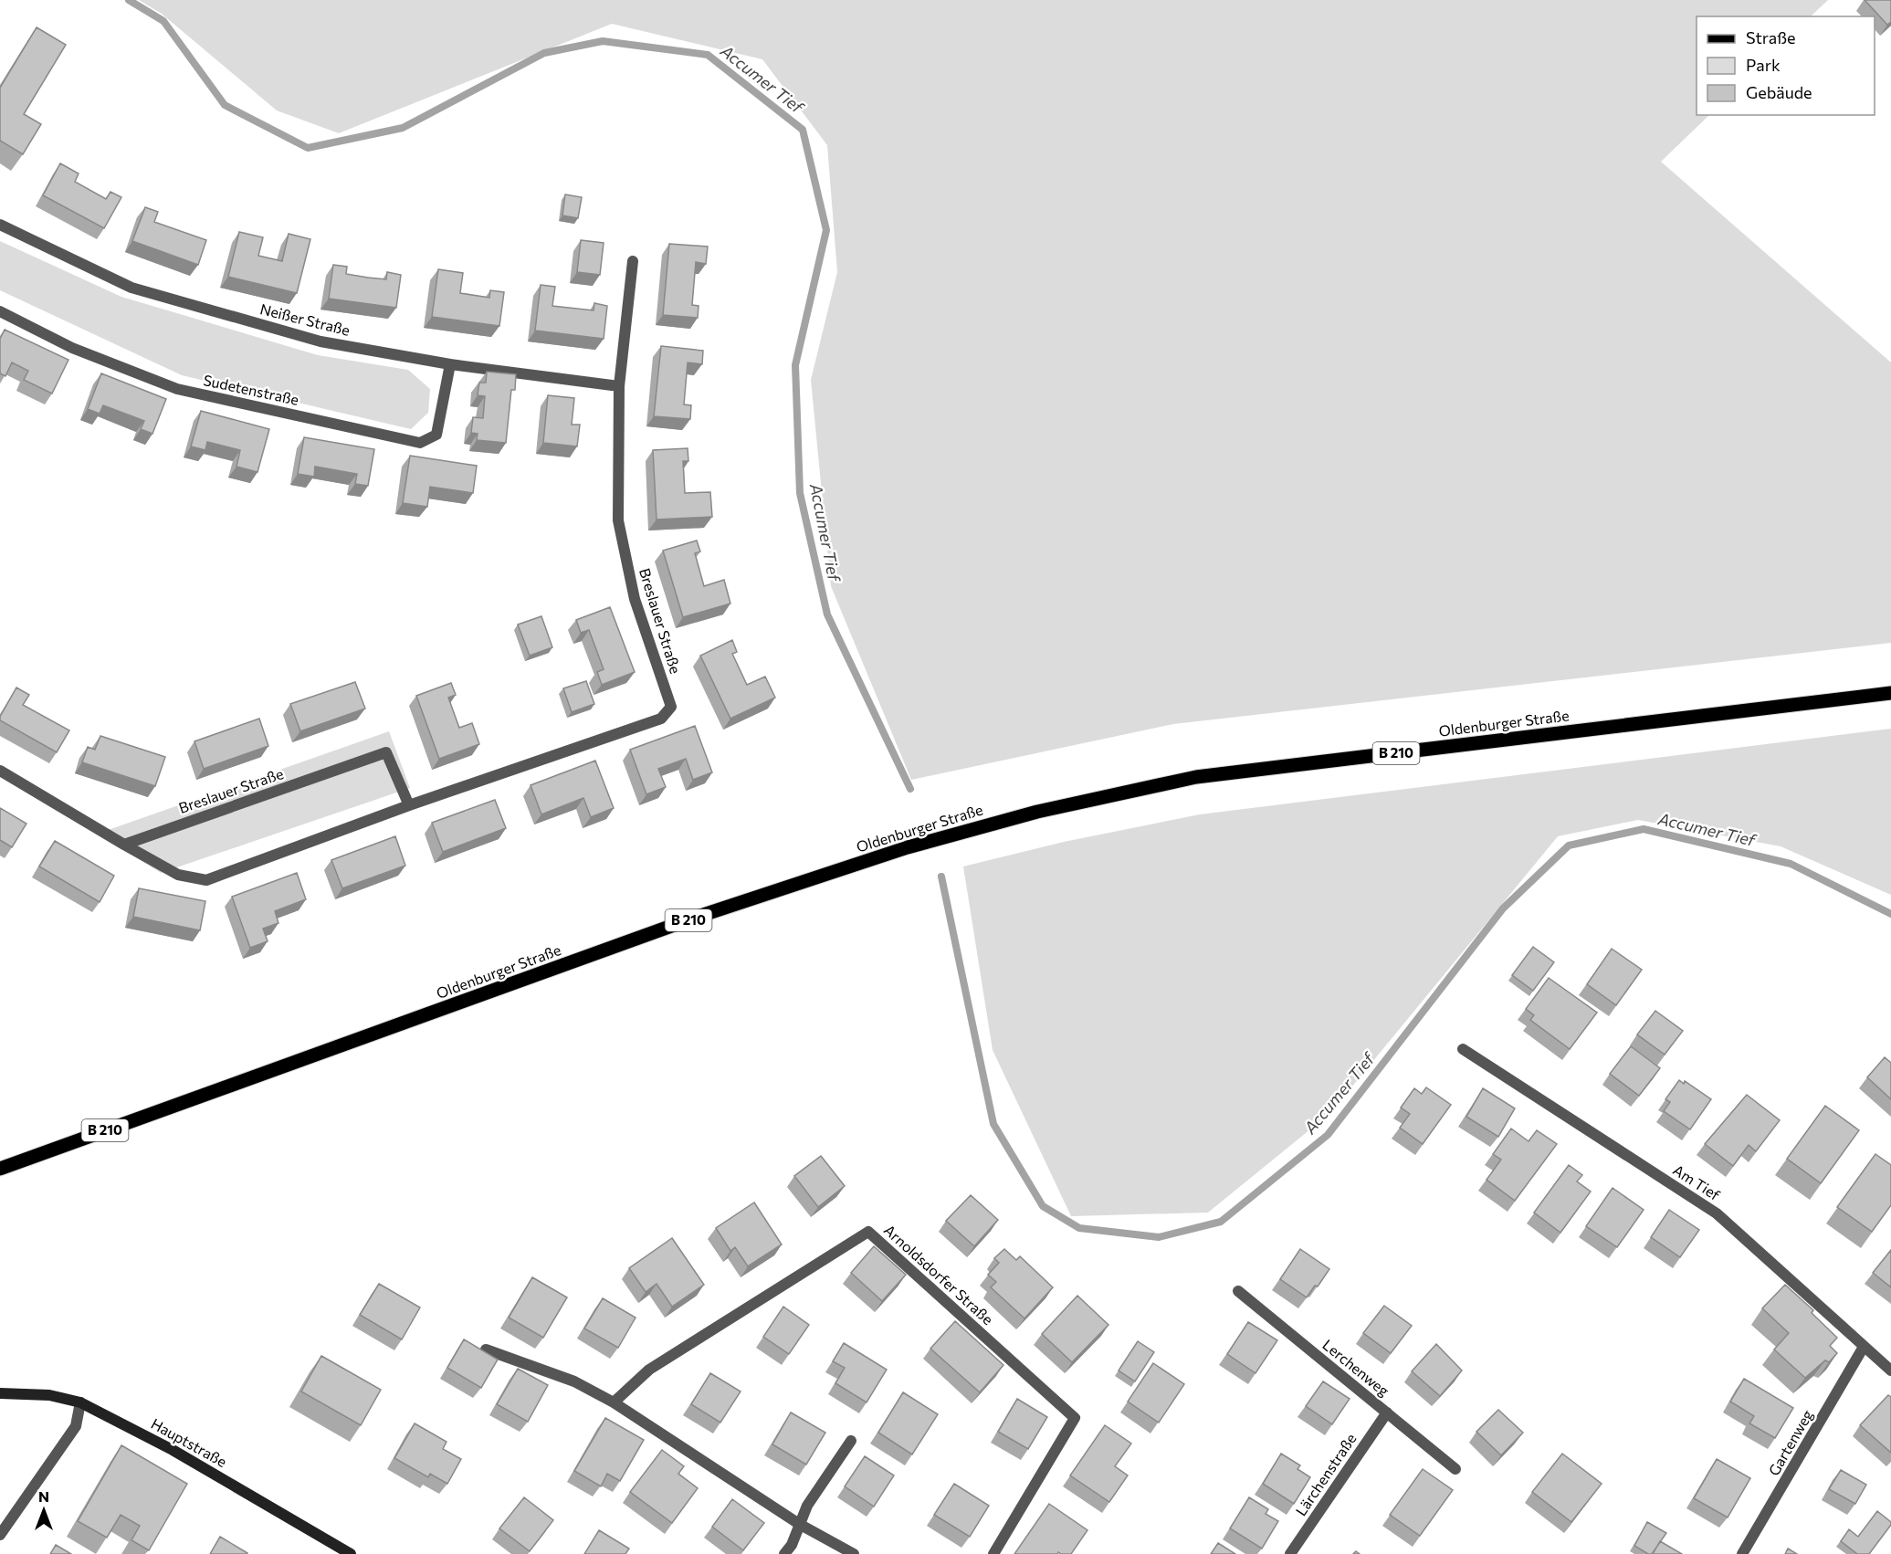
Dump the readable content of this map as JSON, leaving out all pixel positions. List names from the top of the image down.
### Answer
{
  "streets": {
    "main road": ["Oldenburger Straße", "B 210"],
    "street": [
      "Neißer Straße",
      "Sudetenstraße",
      "Breslauer Straße",
      "Am Tief",
      "Arnoldsdorfer Straße",
      "Lerchenweg",
      "Hauptstraße",
      "Gartenweg",
      "Lärchenstraße"
    ]
  },
  "crossings": [
    ["Neißer Straße", "Sudetenstraße"],
    ["Neißer Straße", "Breslauer Straße"],
    ["Am Tief", "Gartenweg"],
    ["Lerchenweg", "Lärchenstraße"]
  ],
  "water": ["Accumer Tief"],
  "legend": ["Straße", "Park", "Gebäude"],
  "north": "top"
}
